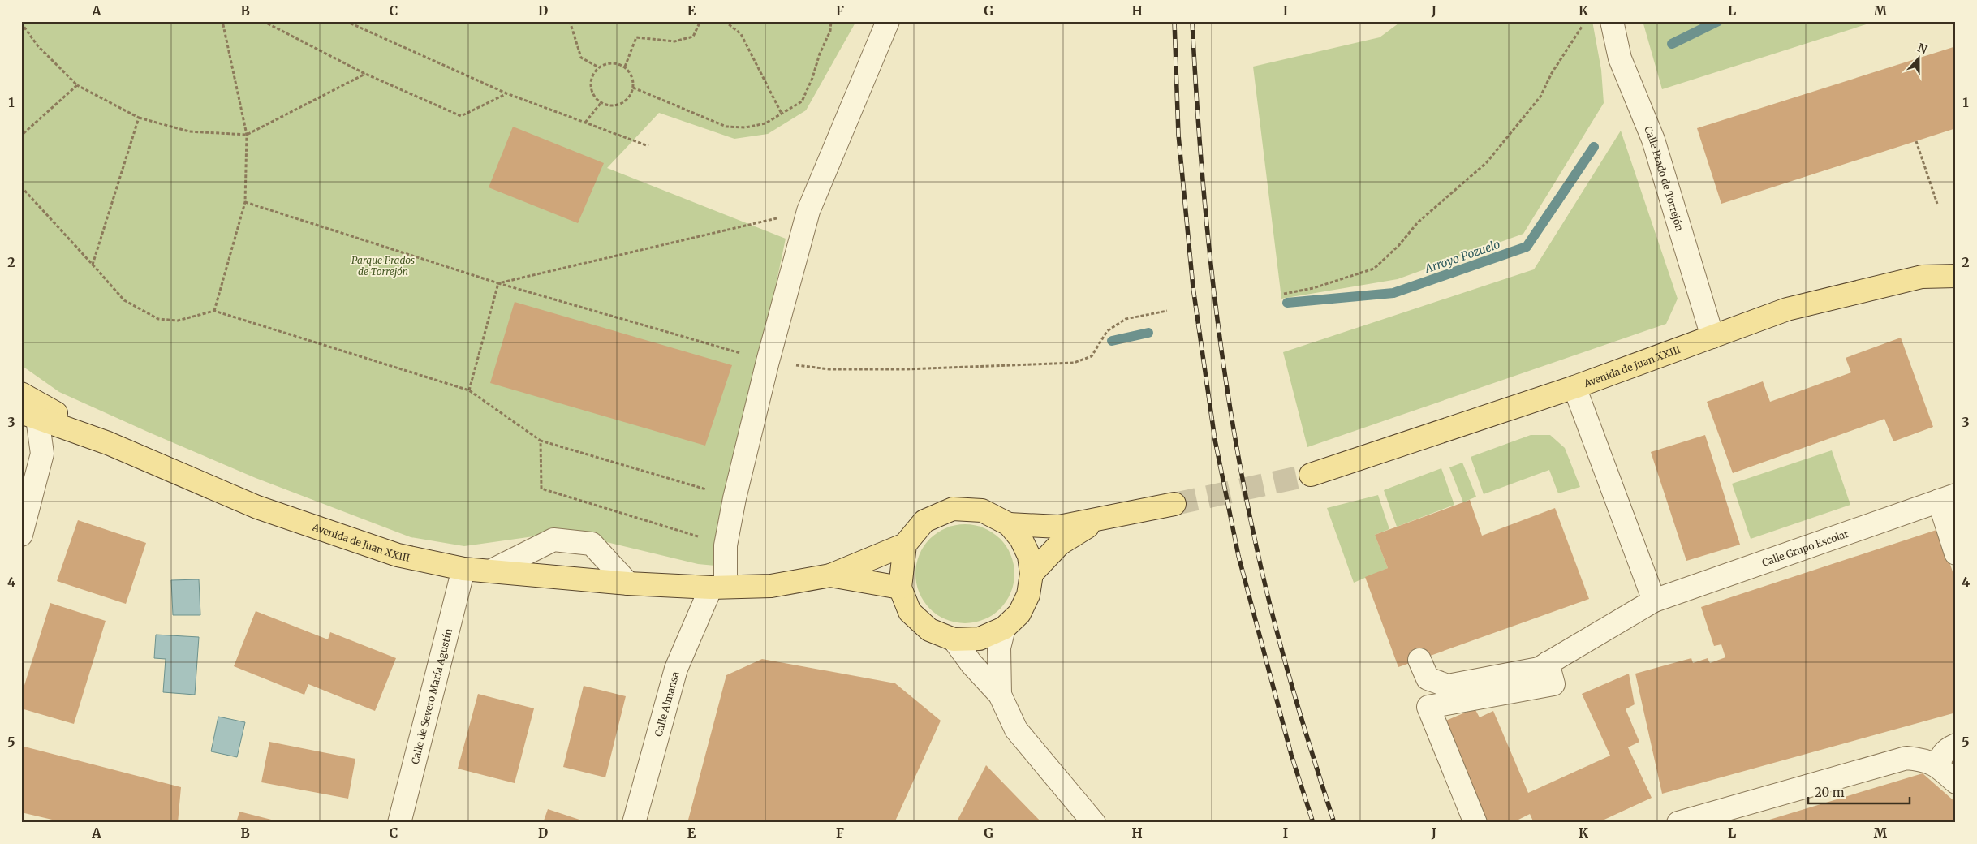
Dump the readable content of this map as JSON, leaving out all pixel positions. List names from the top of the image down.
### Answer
{
  "streets": {
    "main road": ["Avenida de Juan XXIII"],
    "street": [
      "Calle Prado de Torrejón",
      "Calle Grupo Escolar",
      "Calle de Severo María Agustín",
      "Calle Almansa"
    ]
  },
  "crossings": [
    ["Calle Prado de Torrejón", "Avenida de Juan XXIII"],
    ["Avenida de Juan XXIII", "Calle de Severo María Agustín"],
    ["Avenida de Juan XXIII", "Calle Almansa"]
  ],
  "water": ["Arroyo Pozuelo"],
  "parks": ["Parque Prados de Torrejón"],
  "scale_bar": "20 m",
  "north": "top",
  "grid": {
    "columns": [
      "A",
      "B",
      "C",
      "D",
      "E",
      "F",
      "G",
      "H",
      "I",
      "J",
      "K",
      "L",
      "M"
    ],
    "rows": [
      "1",
      "2",
      "3",
      "4",
      "5"
    ]
  }
}
